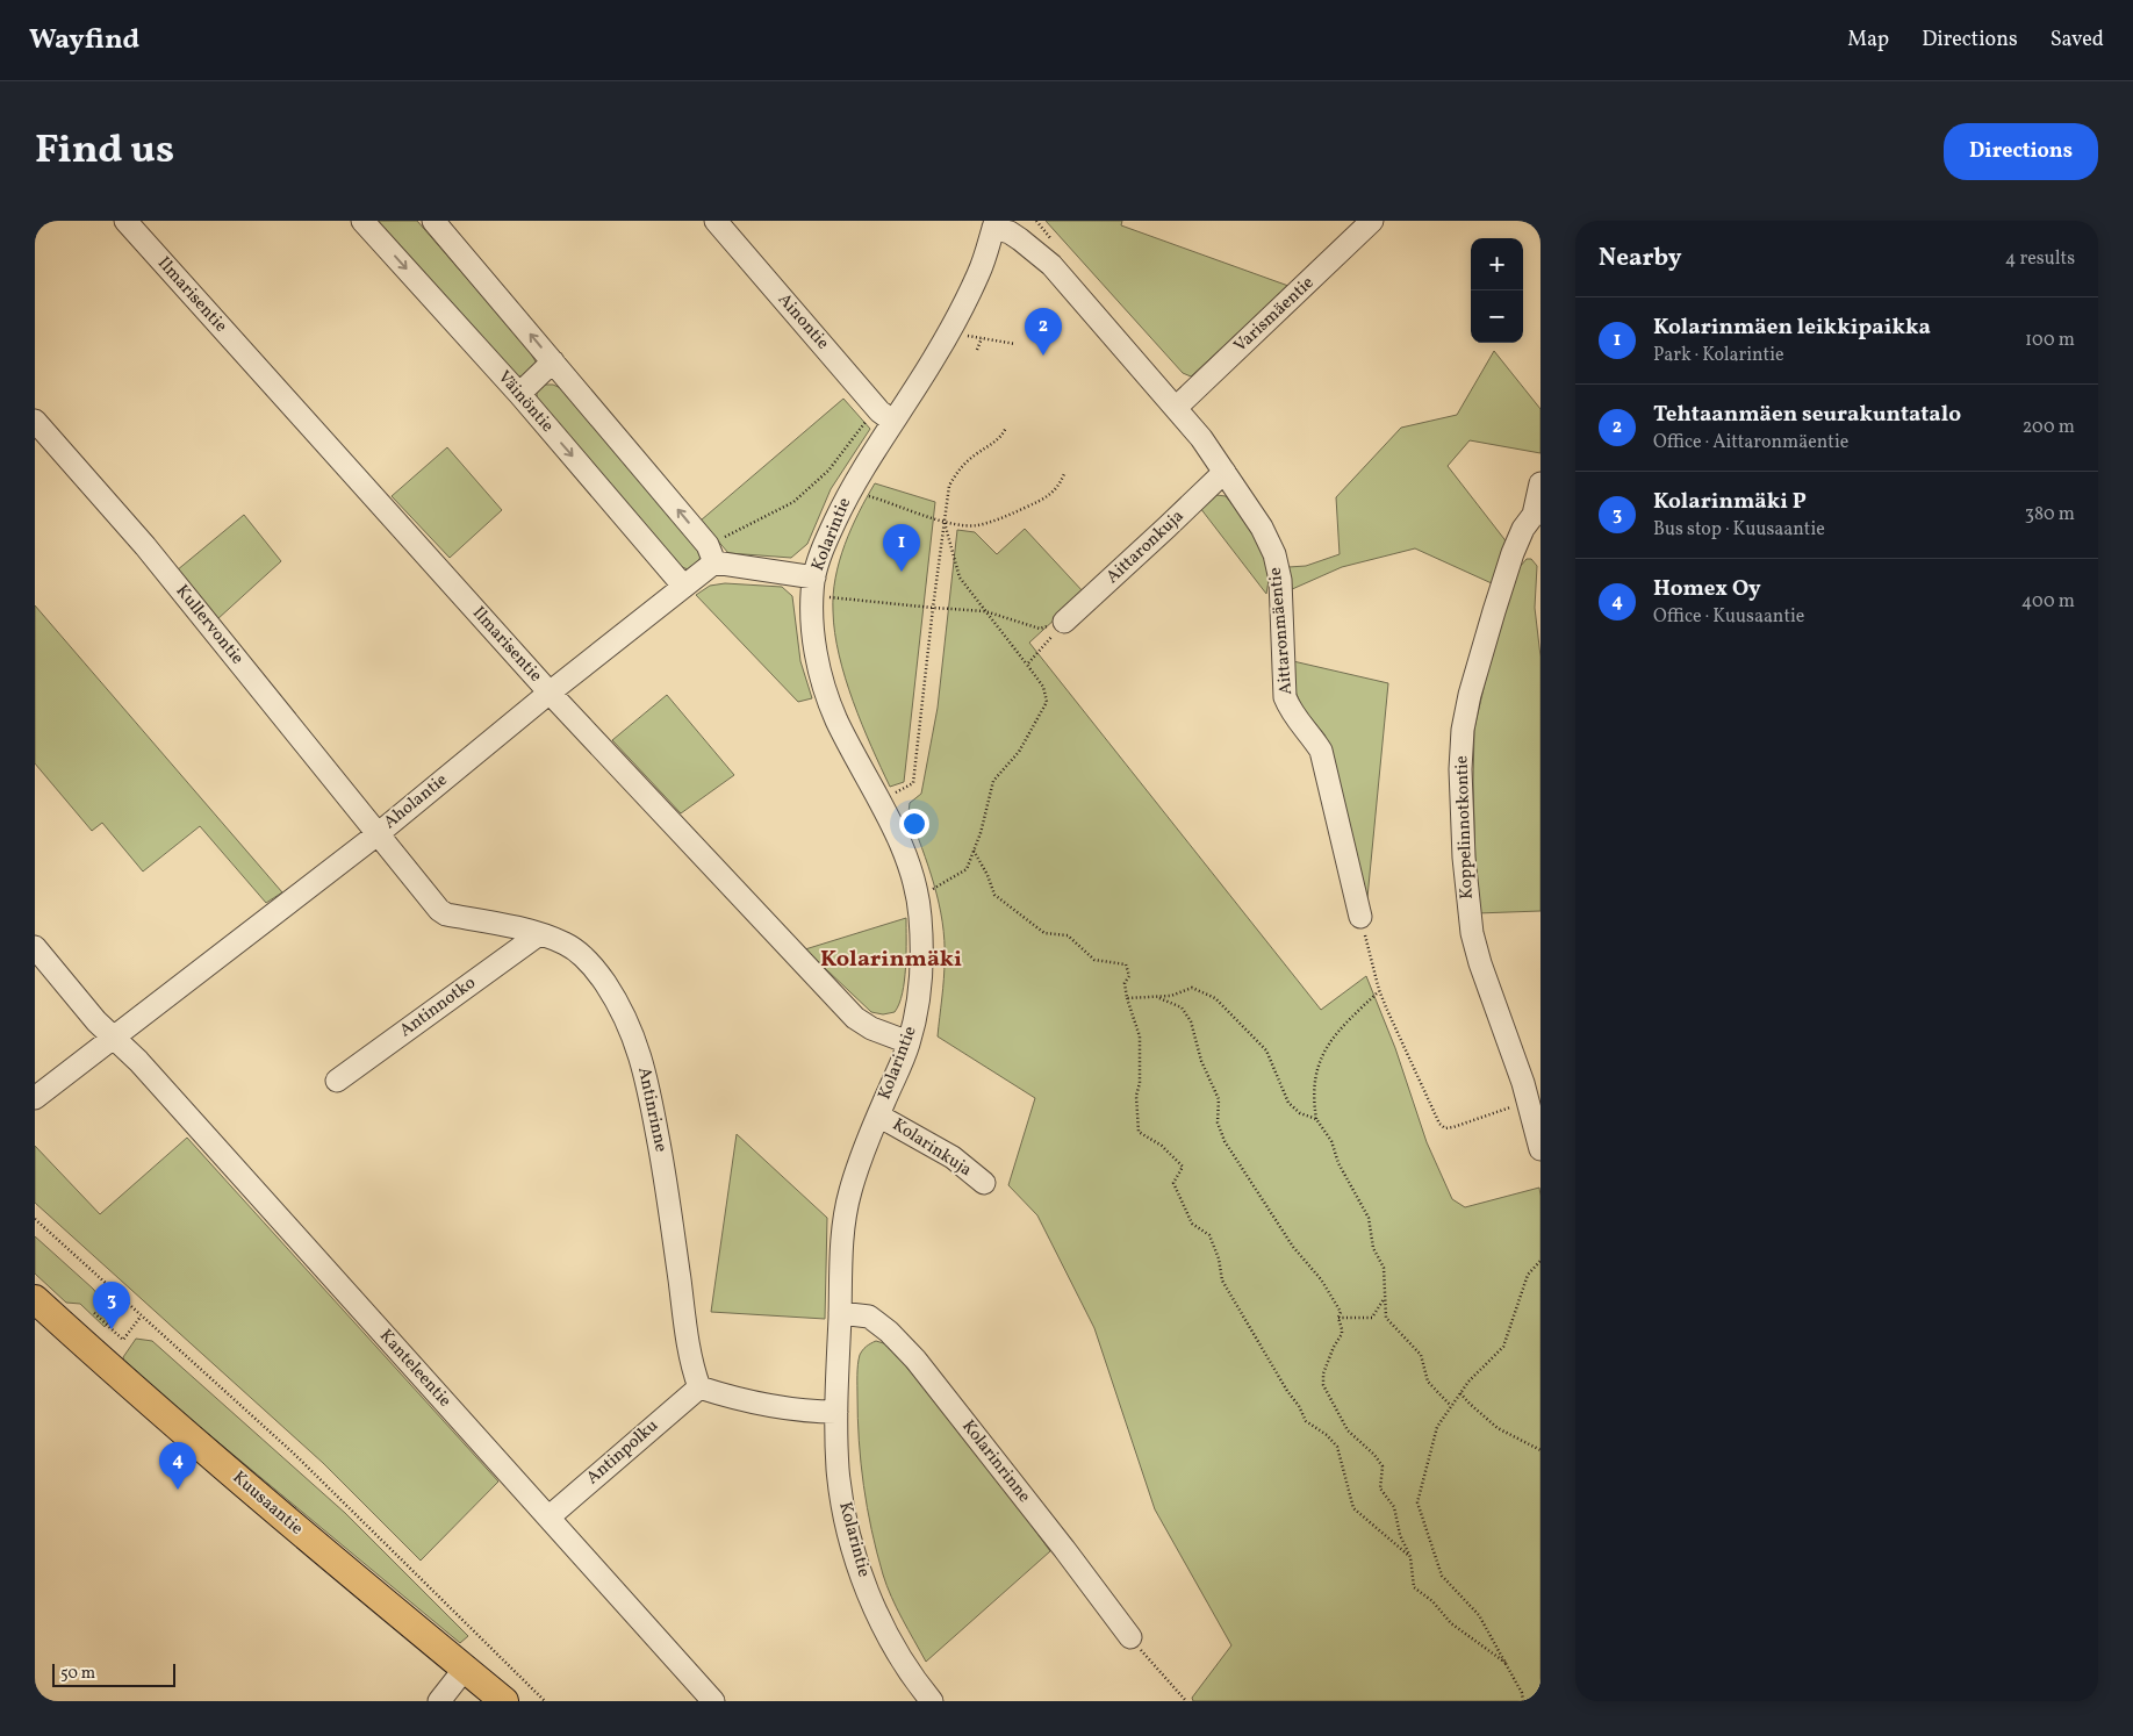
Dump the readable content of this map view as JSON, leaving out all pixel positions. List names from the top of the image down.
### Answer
{
  "streets": {
    "main road": ["Kuusaantie"],
    "street": [
      "Ilmarisentie",
      "Varismäentie",
      "Ainontie",
      "Väinöntie",
      "Kolarintie",
      "Aittaronkuja",
      "Kullervontie",
      "Aittaronmäentie",
      "Aholantie",
      "Koppelinnotkontie",
      "Antinnotko",
      "Antinrinne",
      "Kolarinkuja",
      "Kanteleentie",
      "Antinpolku",
      "Kolarinrinne"
    ]
  },
  "crossings": [
    ["Ilmarisentie", "Kolarintie"],
    ["Ilmarisentie", "Aholantie"],
    ["Varismäentie", "Aittaronmäentie"],
    ["Ainontie", "Kolarintie"],
    ["Väinöntie", "Aholantie"],
    ["Kolarintie", "Aittaronmäentie"],
    ["Kolarintie", "Kolarinkuja"],
    ["Kolarintie", "Kolarinrinne"],
    ["Aittaronkuja", "Aittaronmäentie"],
    ["Kullervontie", "Aholantie"],
    ["Kullervontie", "Antinrinne"],
    ["Aholantie", "Antinrinne"],
    ["Aholantie", "Kanteleentie"],
    ["Antinnotko", "Antinrinne"],
    ["Antinrinne", "Antinpolku"],
    ["Kanteleentie", "Antinpolku"]
  ],
  "districts": ["Kolarinmäki"],
  "scale_bar": "50 m",
  "page": {
    "header": "Wayfind",
    "nav": ["Map", "Directions", "Saved"],
    "title": "Find us",
    "buttons": "Directions",
    "heading": ["Nearby", "4 results"],
    "map_buttons": ["+", "−"],
    "list": [
      {
        "mark": "1",
        "name": "Kolarinmäen leikkipaikka",
        "note": "Park · Kolarintie",
        "value": "100 m"
      },
      {
        "mark": "2",
        "name": "Tehtaanmäen seurakuntatalo",
        "note": "Office · Aittaronmäentie",
        "value": "200 m"
      },
      {
        "mark": "3",
        "name": "Kolarinmäki P",
        "note": "Bus stop · Kuusaantie",
        "value": "380 m"
      },
      {
        "mark": "4",
        "name": "Homex Oy",
        "note": "Office · Kuusaantie",
        "value": "400 m"
      }
    ],
    "pins": [
      "2",
      "1",
      "3",
      "4"
    ],
    "scale": "50 m"
  }
}
